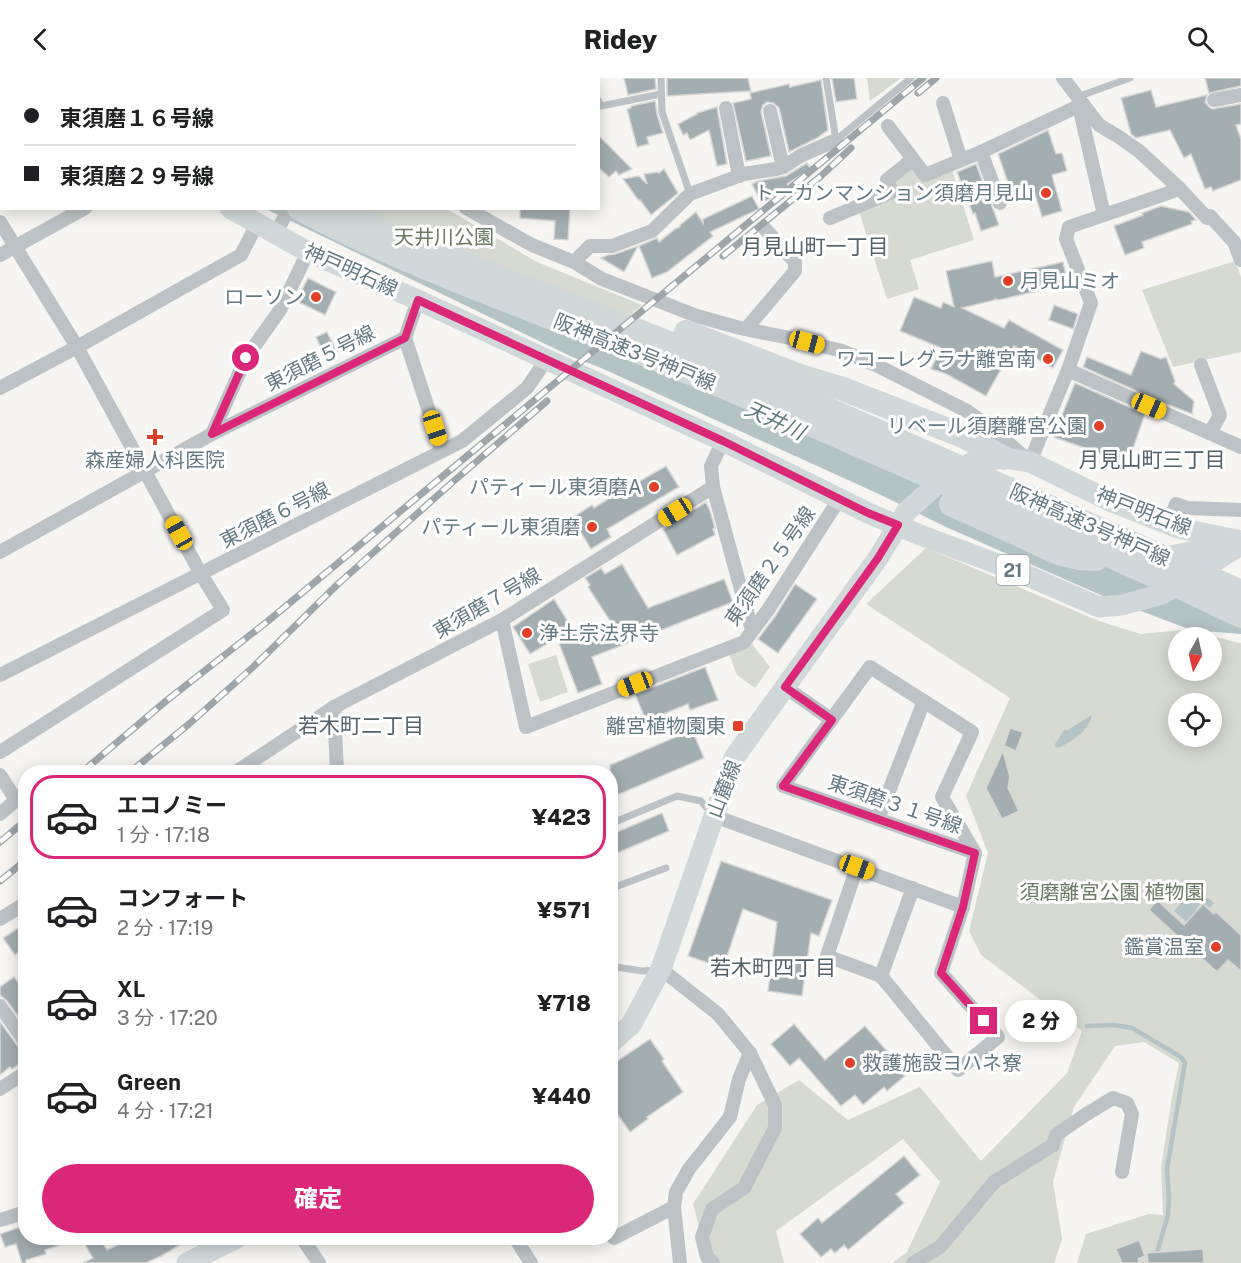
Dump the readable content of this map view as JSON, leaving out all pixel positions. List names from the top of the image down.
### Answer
{
  "streets": {
    "highway": ["阪神高速3号神戸線"],
    "main road": ["神戸明石線", "21", "山麓線"],
    "street": [
      "東須磨５号線",
      "東須磨６号線",
      "東須磨２５号線",
      "東須磨７号線",
      "東須磨３１号線"
    ]
  },
  "crossings": [
    ["神戸明石線", "阪神高速3号神戸線"],
    ["神戸明石線", "東須磨６号線"],
    ["神戸明石線", "東須磨２５号線"],
    ["神戸明石線", "山麓線"],
    ["東須磨２５号線", "東須磨７号線"]
  ],
  "districts": [
    "月見山町一丁目",
    "月見山町三丁目",
    "若木町二丁目",
    "若木町四丁目"
  ],
  "water": ["天井川"],
  "parks": ["天井川公園", "須磨離宮公園 植物園"],
  "places": {
    "other": [
      "トーカンマンション須磨月見山",
      "月見山ミオ",
      "ローソン",
      "ワコーレグラナ離宮南",
      "リベール須磨離宮公園",
      "パティール東須磨A",
      "パティール東須磨",
      "浄土宗法界寺",
      "鑑賞温室",
      "救護施設ヨハネ寮"
    ],
    "health": ["森産婦人科医院"],
    "transit": ["離宮植物園東"]
  },
  "north": "bottom",
  "page": {
    "header": "Ridey",
    "banner": ["東須磨１６号線", "東須磨２９号線"],
    "list": [
      {
        "name": "エコノミー",
        "note": "1 分 · 17:18",
        "value": "¥423"
      },
      {
        "name": "コンフォート",
        "note": "2 分 · 17:19",
        "value": "¥571"
      },
      {
        "name": "XL",
        "note": "3 分 · 17:20",
        "value": "¥718"
      },
      {
        "name": "Green",
        "note": "4 分 · 17:21",
        "value": "¥440"
      }
    ],
    "bubble": "2 分",
    "buttons": "確定"
  }
}
